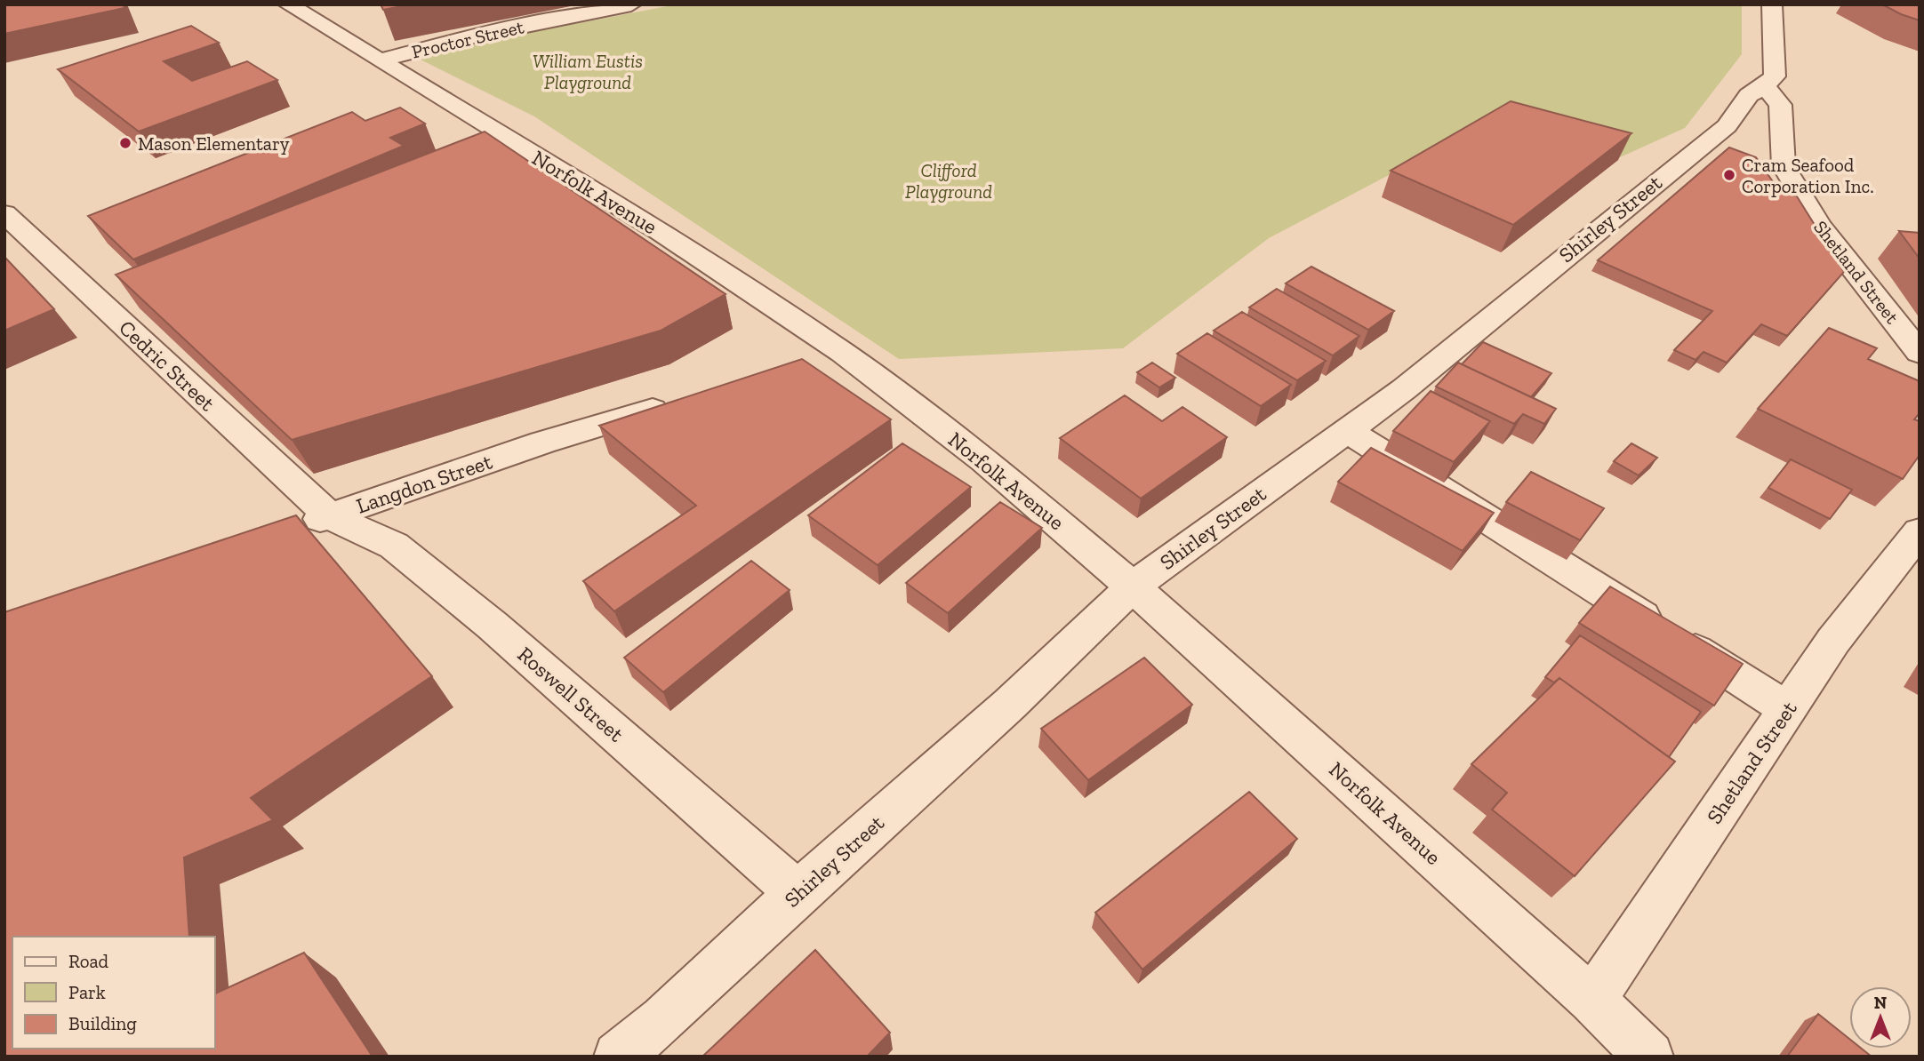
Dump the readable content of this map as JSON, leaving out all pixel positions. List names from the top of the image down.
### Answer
{
  "streets": {
    "street": [
      "Proctor Street",
      "Norfolk Avenue",
      "Shirley Street",
      "Shetland Street",
      "Cedric Street",
      "Langdon Street",
      "Roswell Street"
    ]
  },
  "crossings": [
    ["Proctor Street", "Norfolk Avenue"],
    ["Norfolk Avenue", "Shirley Street"],
    ["Norfolk Avenue", "Shetland Street"],
    ["Shirley Street", "Shetland Street"],
    ["Shirley Street", "Roswell Street"],
    ["Cedric Street", "Langdon Street"],
    ["Cedric Street", "Roswell Street"],
    ["Langdon Street", "Roswell Street"]
  ],
  "parks": ["William Eustis Playground", "Clifford Playground"],
  "places": ["Mason Elementary", "Cram Seafood Corporation Inc."],
  "legend": ["Road", "Park", "Building"],
  "north": "top"
}
